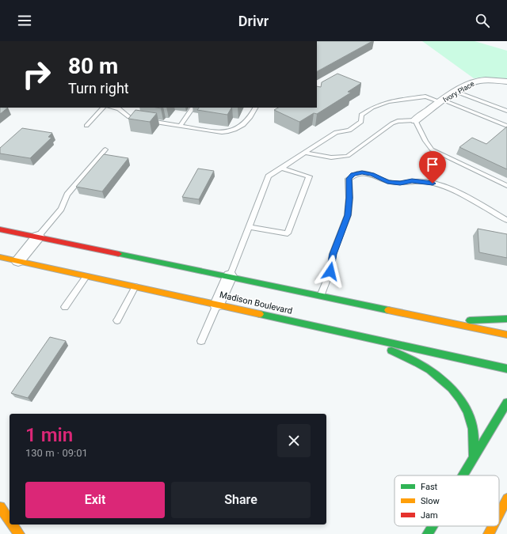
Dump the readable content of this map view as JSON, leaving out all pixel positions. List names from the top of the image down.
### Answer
{
  "streets": {
    "main road": ["Madison Boulevard"],
    "street": ["Ivory Place"]
  },
  "legend": ["Fast", "Slow", "Jam"],
  "page": {
    "header": "Drivr",
    "turn": ["80 m", "Turn right"],
    "heading": ["1 min", "130 m · 09:01"],
    "buttons": ["Exit", "Share"]
  }
}
